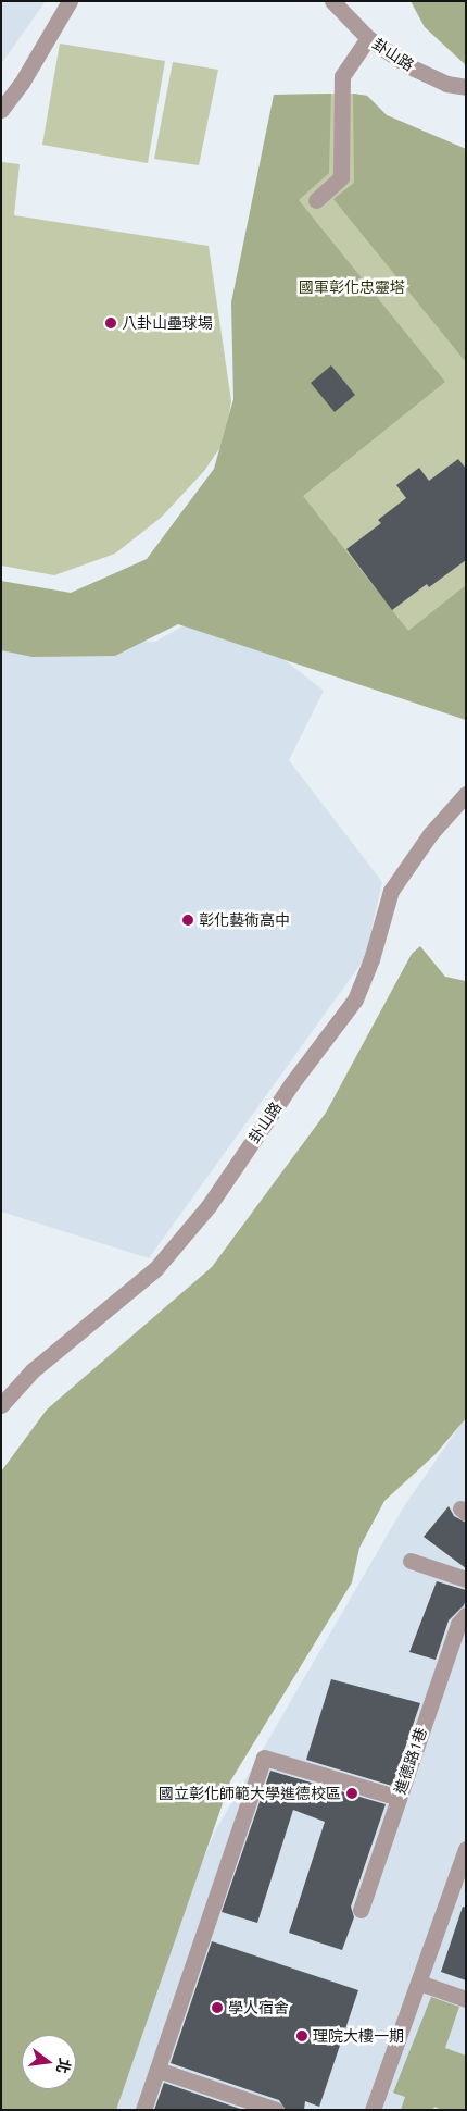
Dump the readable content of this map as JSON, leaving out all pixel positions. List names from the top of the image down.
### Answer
{
  "streets": {
    "street": ["卦山路", "進德路1巷"]
  },
  "parks": ["國軍彰化忠靈塔"],
  "places": [
    "八卦山壘球場",
    "彰化藝術高中",
    "國立彰化師範大學進德校區",
    "學人宿舍",
    "理院大樓一期"
  ],
  "north": "right"
}
